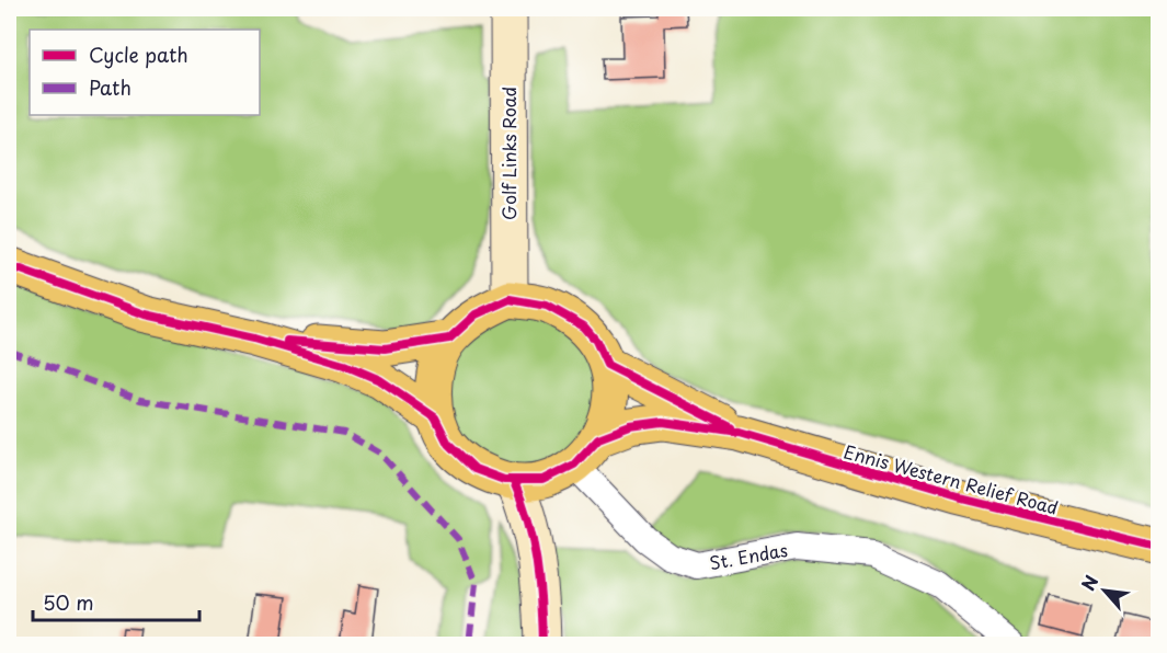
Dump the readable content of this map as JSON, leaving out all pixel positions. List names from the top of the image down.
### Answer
{
  "streets": {
    "main road": ["Golf Links Road", "Ennis Western Relief Road"],
    "street": ["St. Endas"]
  },
  "crossings": [
    ["Golf Links Road", "Ennis Western Relief Road"],
    ["Golf Links Road", "St. Endas"],
    ["Ennis Western Relief Road", "St. Endas"]
  ],
  "legend": ["Cycle path", "Path"],
  "scale_bar": "50 m",
  "north": "top left"
}
